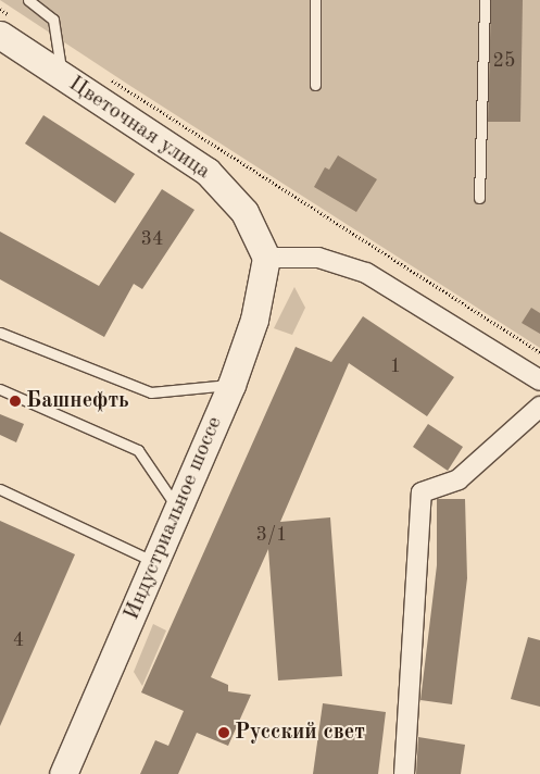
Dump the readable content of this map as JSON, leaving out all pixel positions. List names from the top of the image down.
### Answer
{
  "streets": {
    "street": ["Цветочная улица", "Индустриальное шоссе"]
  },
  "crossings": [
    ["Цветочная улица", "Индустриальное шоссе"]
  ],
  "places": ["Башнефть", "Русский свет"],
  "house_numbers": [
    "25",
    "34",
    "1",
    "3/1",
    "4"
  ]
}
